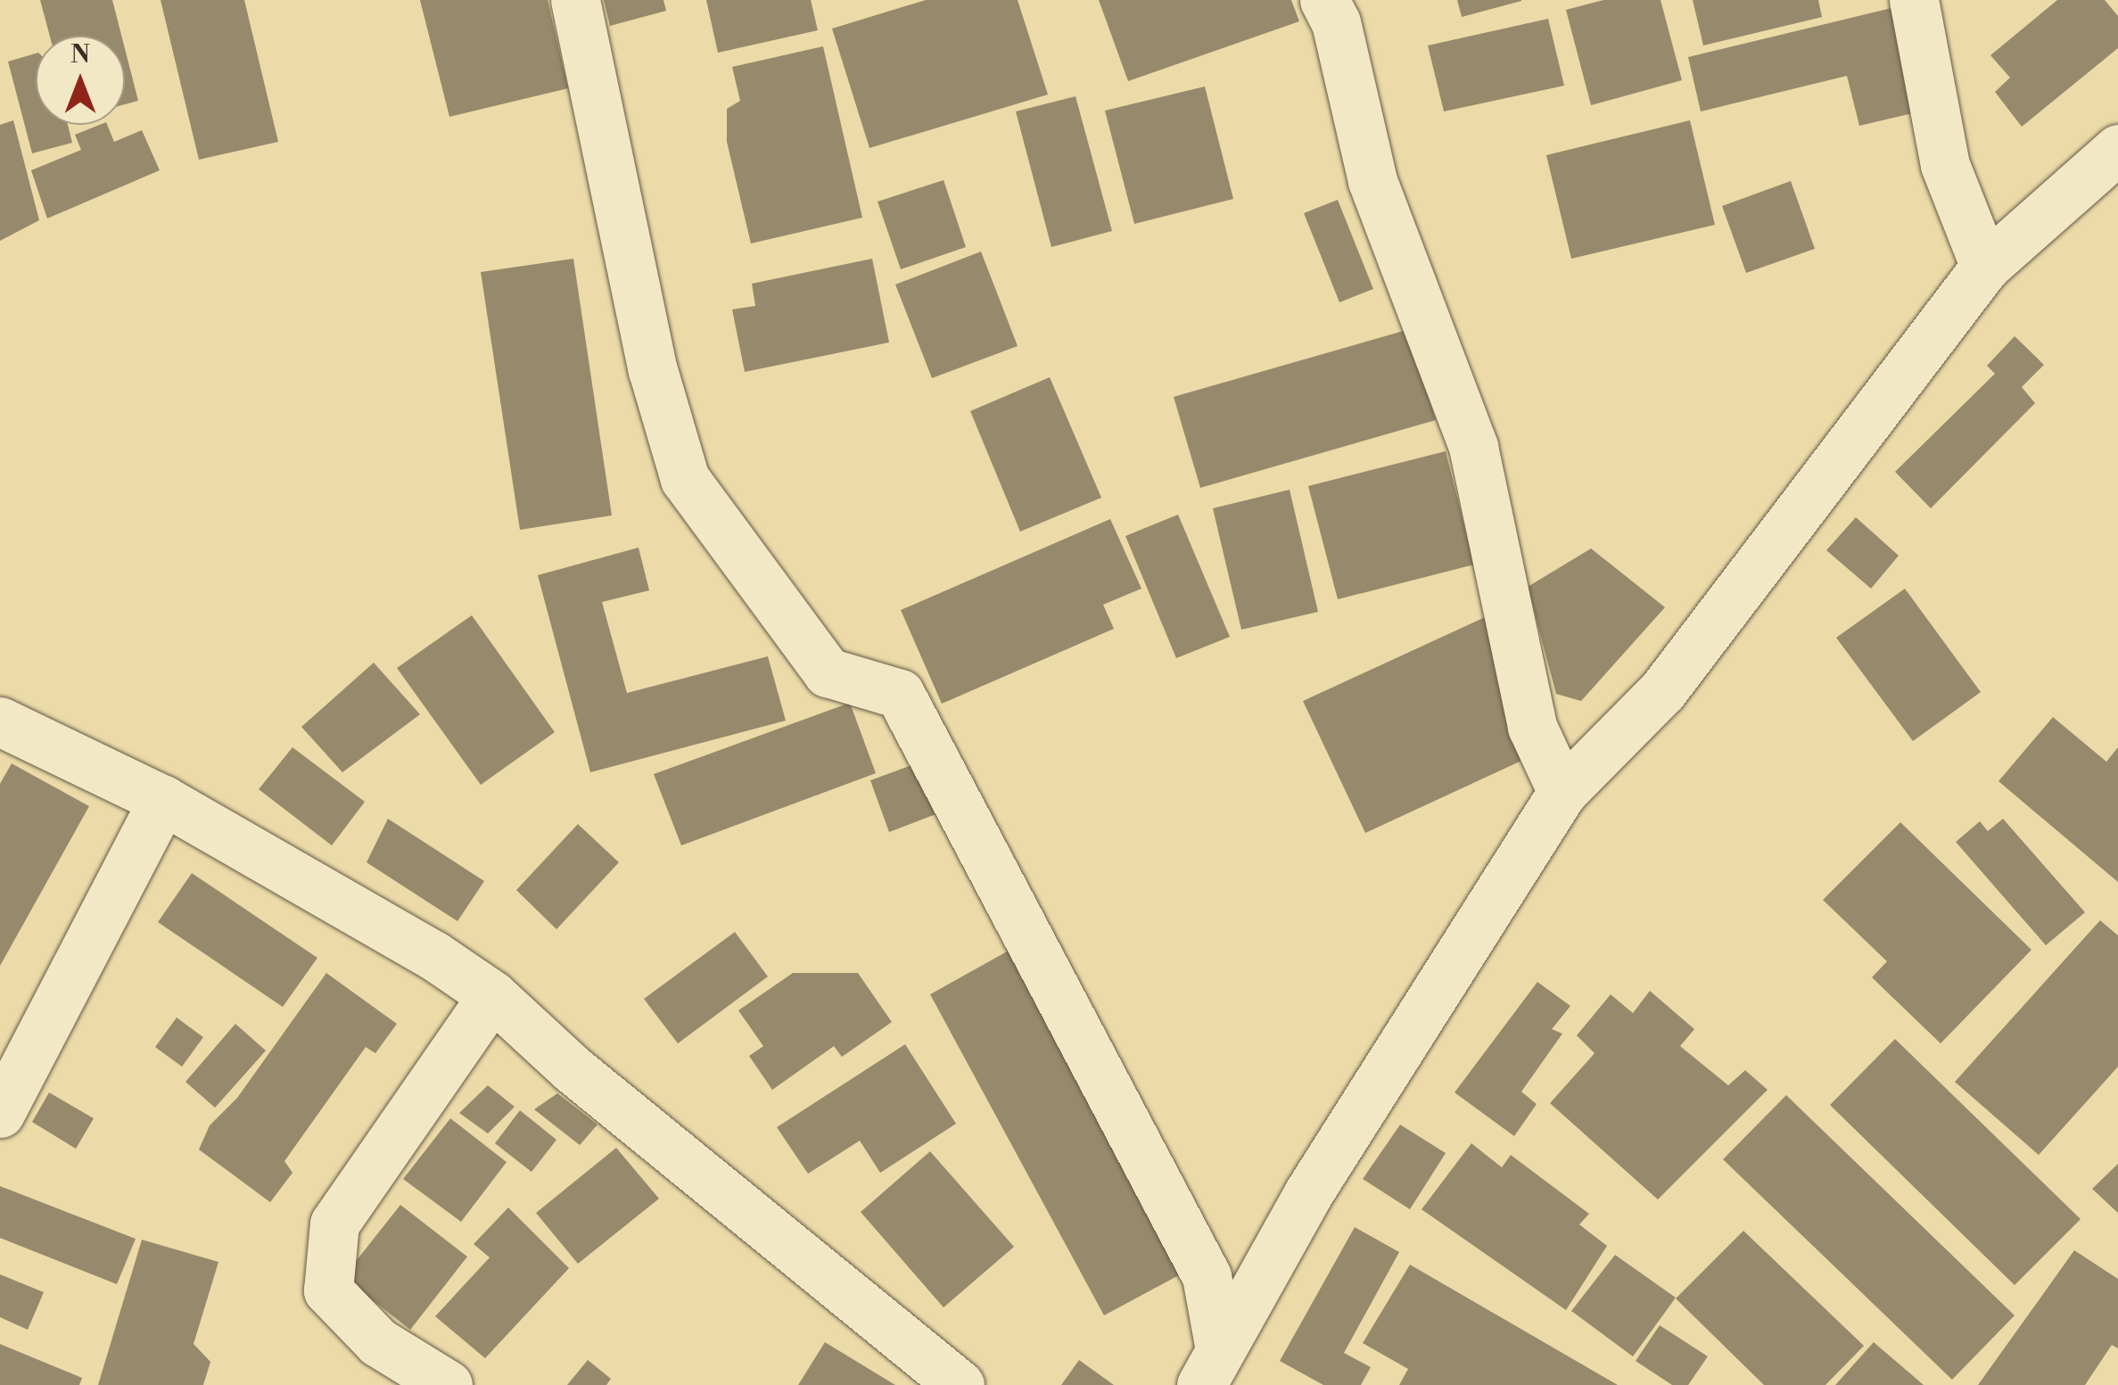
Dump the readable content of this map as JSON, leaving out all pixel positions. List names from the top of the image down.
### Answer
{
  "north": "top"
}
